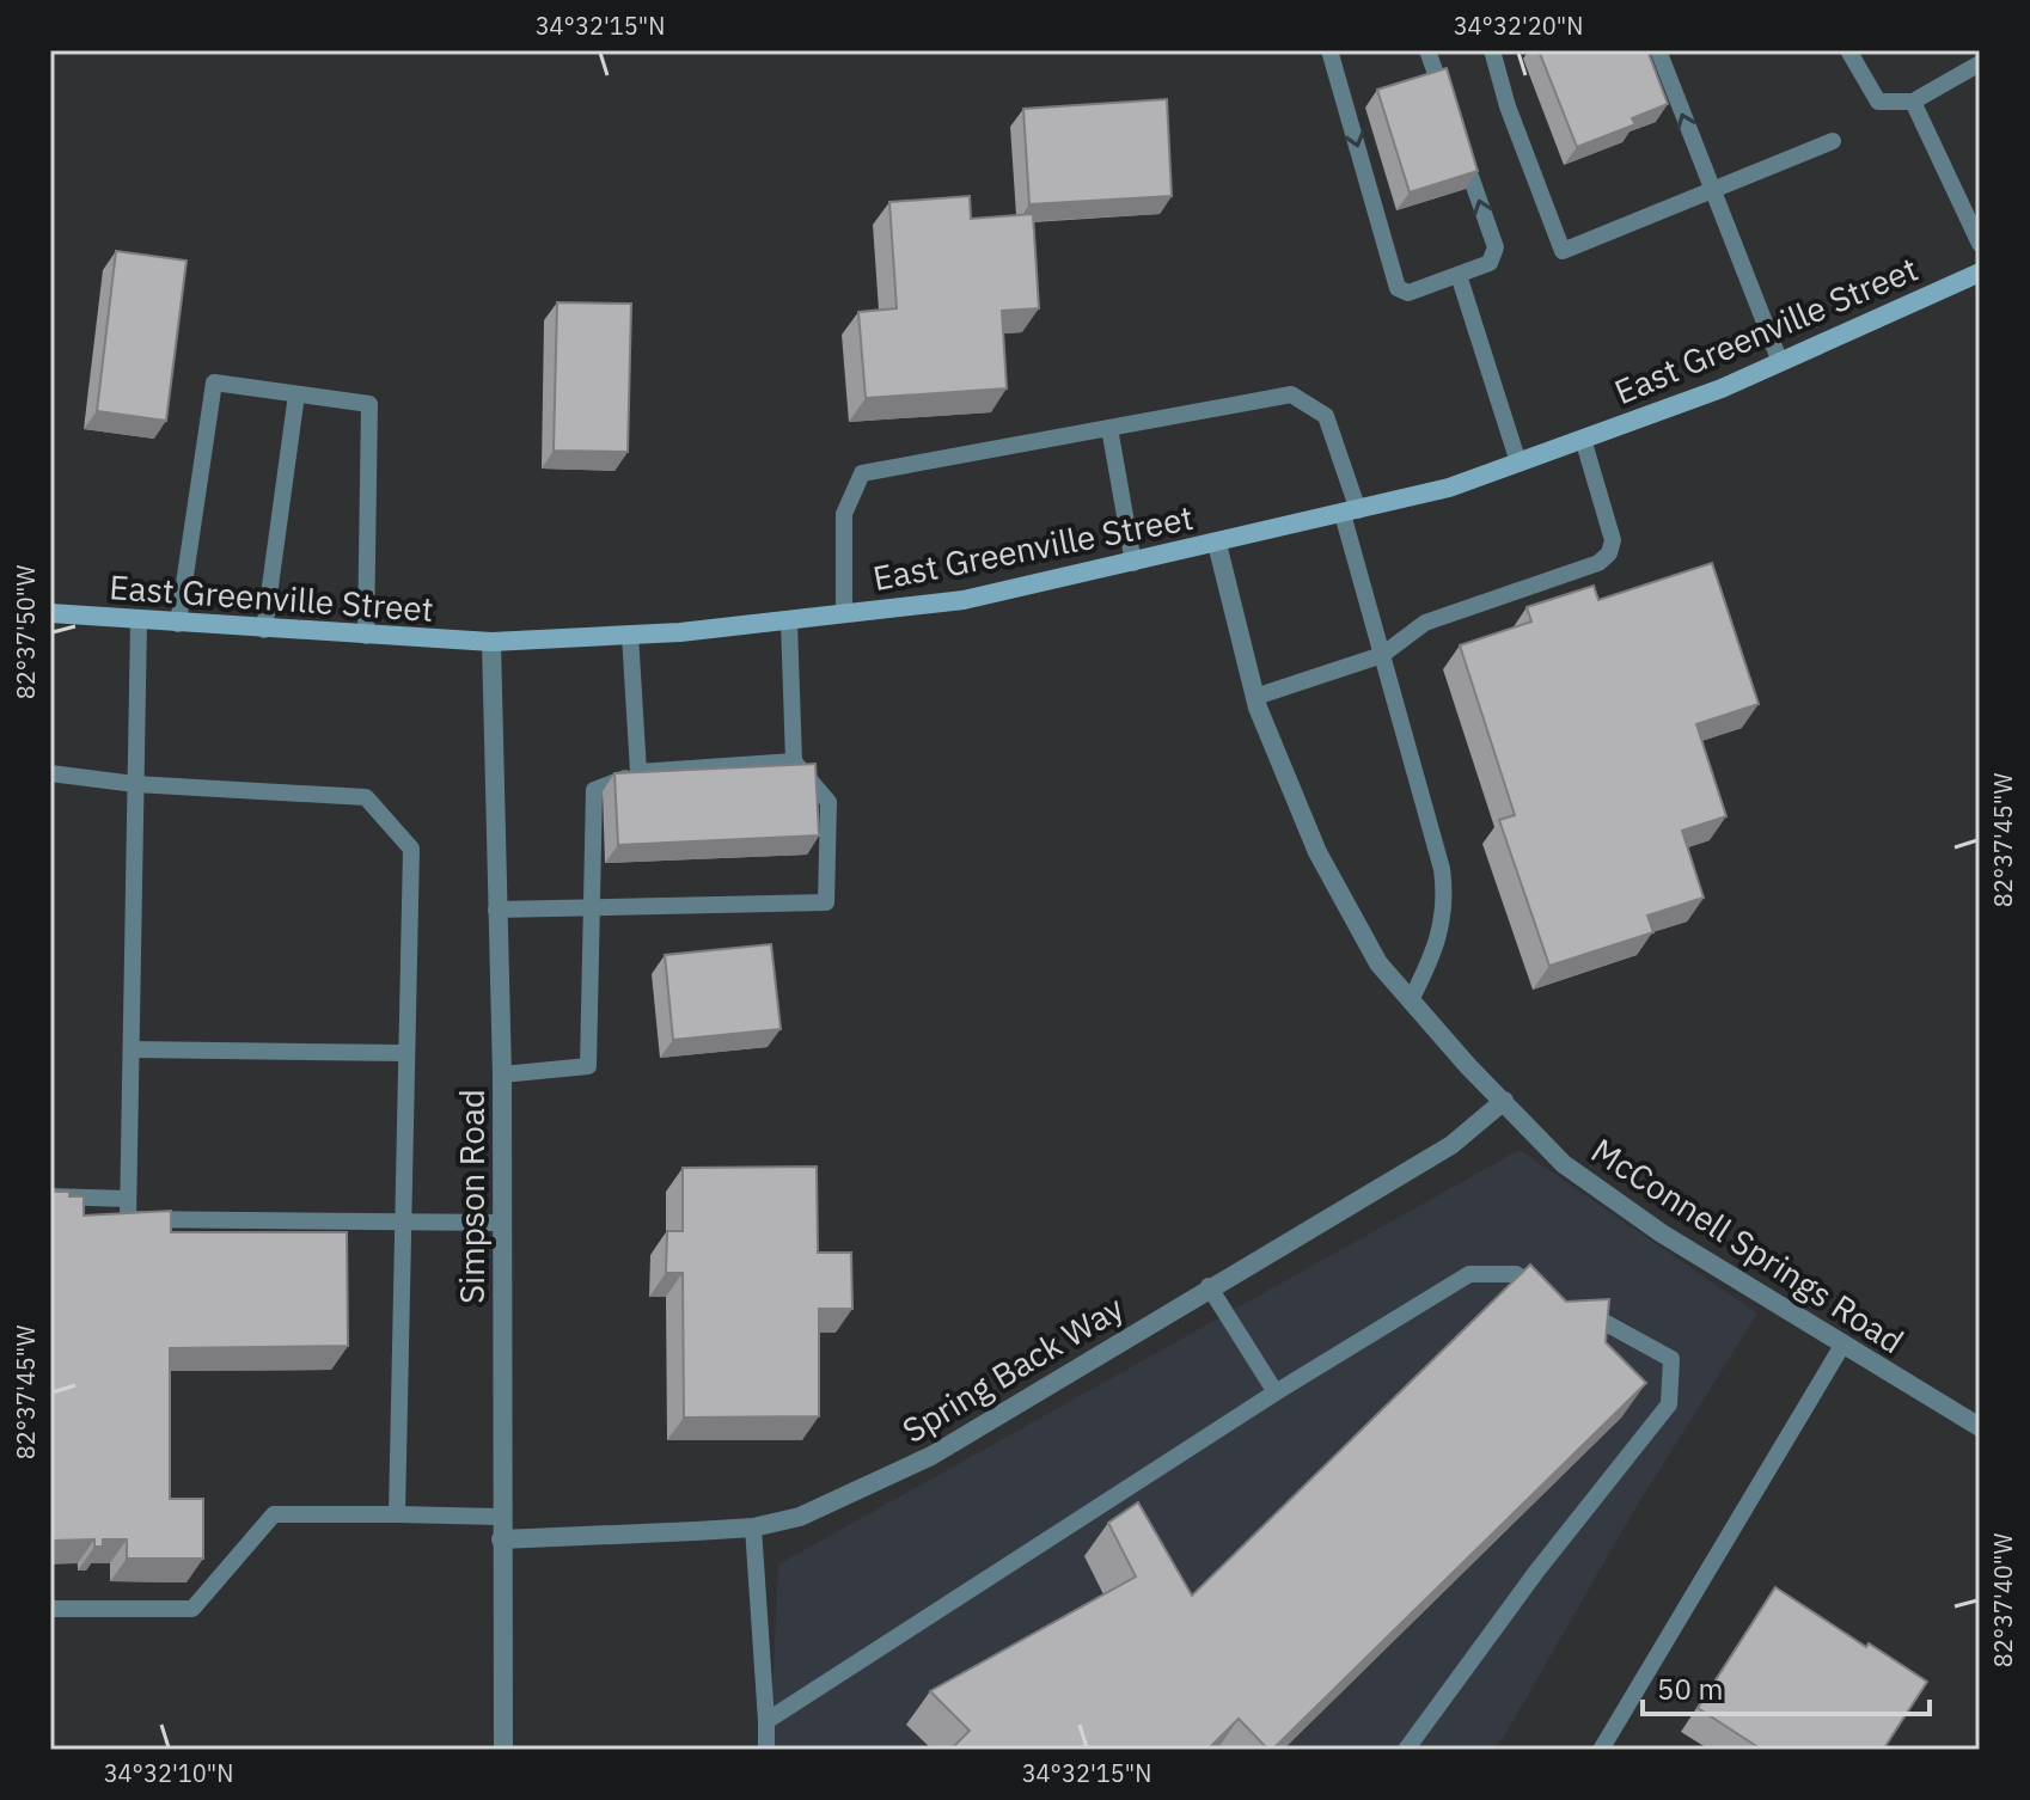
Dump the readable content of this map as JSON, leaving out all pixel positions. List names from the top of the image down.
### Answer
{
  "streets": {
    "main road": ["East Greenville Street"],
    "street": ["Simpson Road", "McConnell Springs Road", "Spring Back Way"]
  },
  "crossings": [
    ["East Greenville Street", "Simpson Road"],
    ["East Greenville Street", "McConnell Springs Road"],
    ["Simpson Road", "Spring Back Way"],
    ["McConnell Springs Road", "Spring Back Way"]
  ],
  "scale_bar": "50 m",
  "coordinates": [
    "34°32'15\"N",
    "34°32'20\"N",
    "82°37'50\"W",
    "82°37'45\"W",
    "82°37'40\"W",
    "34°32'10\"N"
  ]
}
